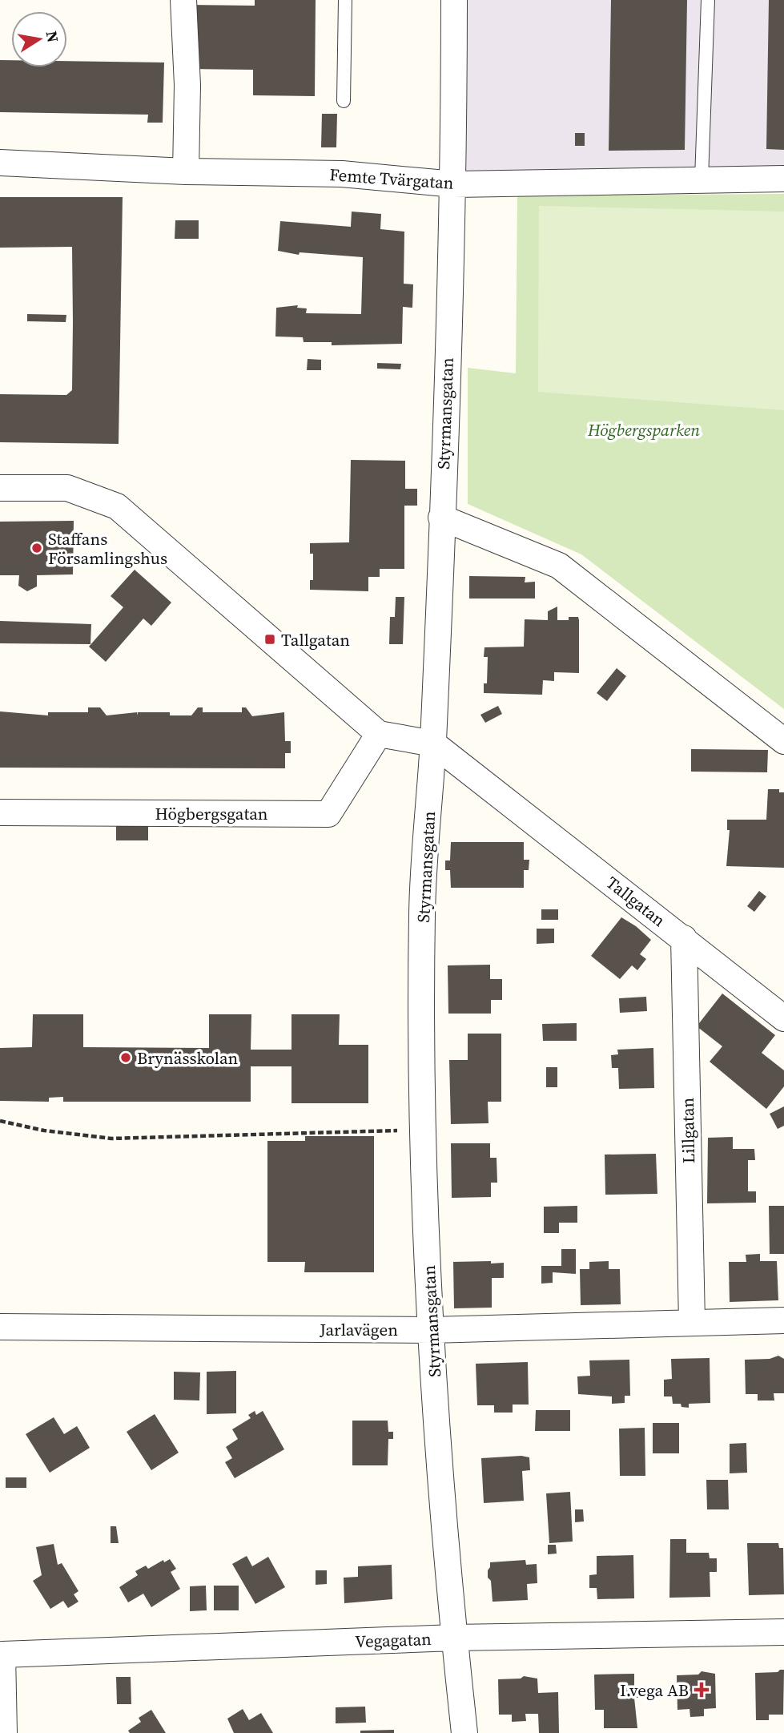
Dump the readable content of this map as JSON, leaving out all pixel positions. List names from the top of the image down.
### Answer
{
  "streets": {
    "street": [
      "Femte Tvärgatan",
      "Styrmansgatan",
      "Högbergsgatan",
      "Tallgatan",
      "Lillgatan",
      "Jarlavägen",
      "Vegagatan"
    ]
  },
  "crossings": [
    ["Femte Tvärgatan", "Styrmansgatan"],
    ["Styrmansgatan", "Tallgatan"],
    ["Styrmansgatan", "Jarlavägen"],
    ["Styrmansgatan", "Vegagatan"],
    ["Tallgatan", "Lillgatan"],
    ["Lillgatan", "Jarlavägen"]
  ],
  "parks": ["Högbergsparken"],
  "places": {
    "other": ["Staffans Församlingshus", "Brynässkolan"],
    "transit": ["Tallgatan"],
    "health": ["I.vega AB"]
  },
  "north": "right"
}
